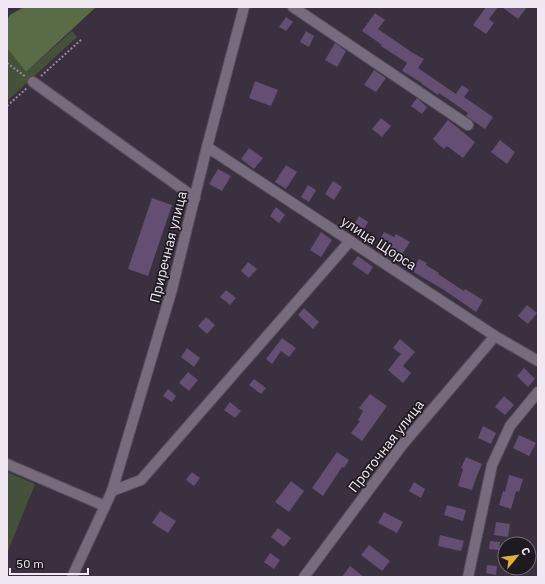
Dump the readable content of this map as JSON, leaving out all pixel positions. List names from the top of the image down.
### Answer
{
  "streets": {
    "street": ["улица Щорса", "Приречная улица", "Проточная улица"]
  },
  "crossings": [
    ["улица Щорса", "Приречная улица"],
    ["улица Щорса", "Проточная улица"]
  ],
  "scale_bar": "50 m",
  "north": "top right"
}
